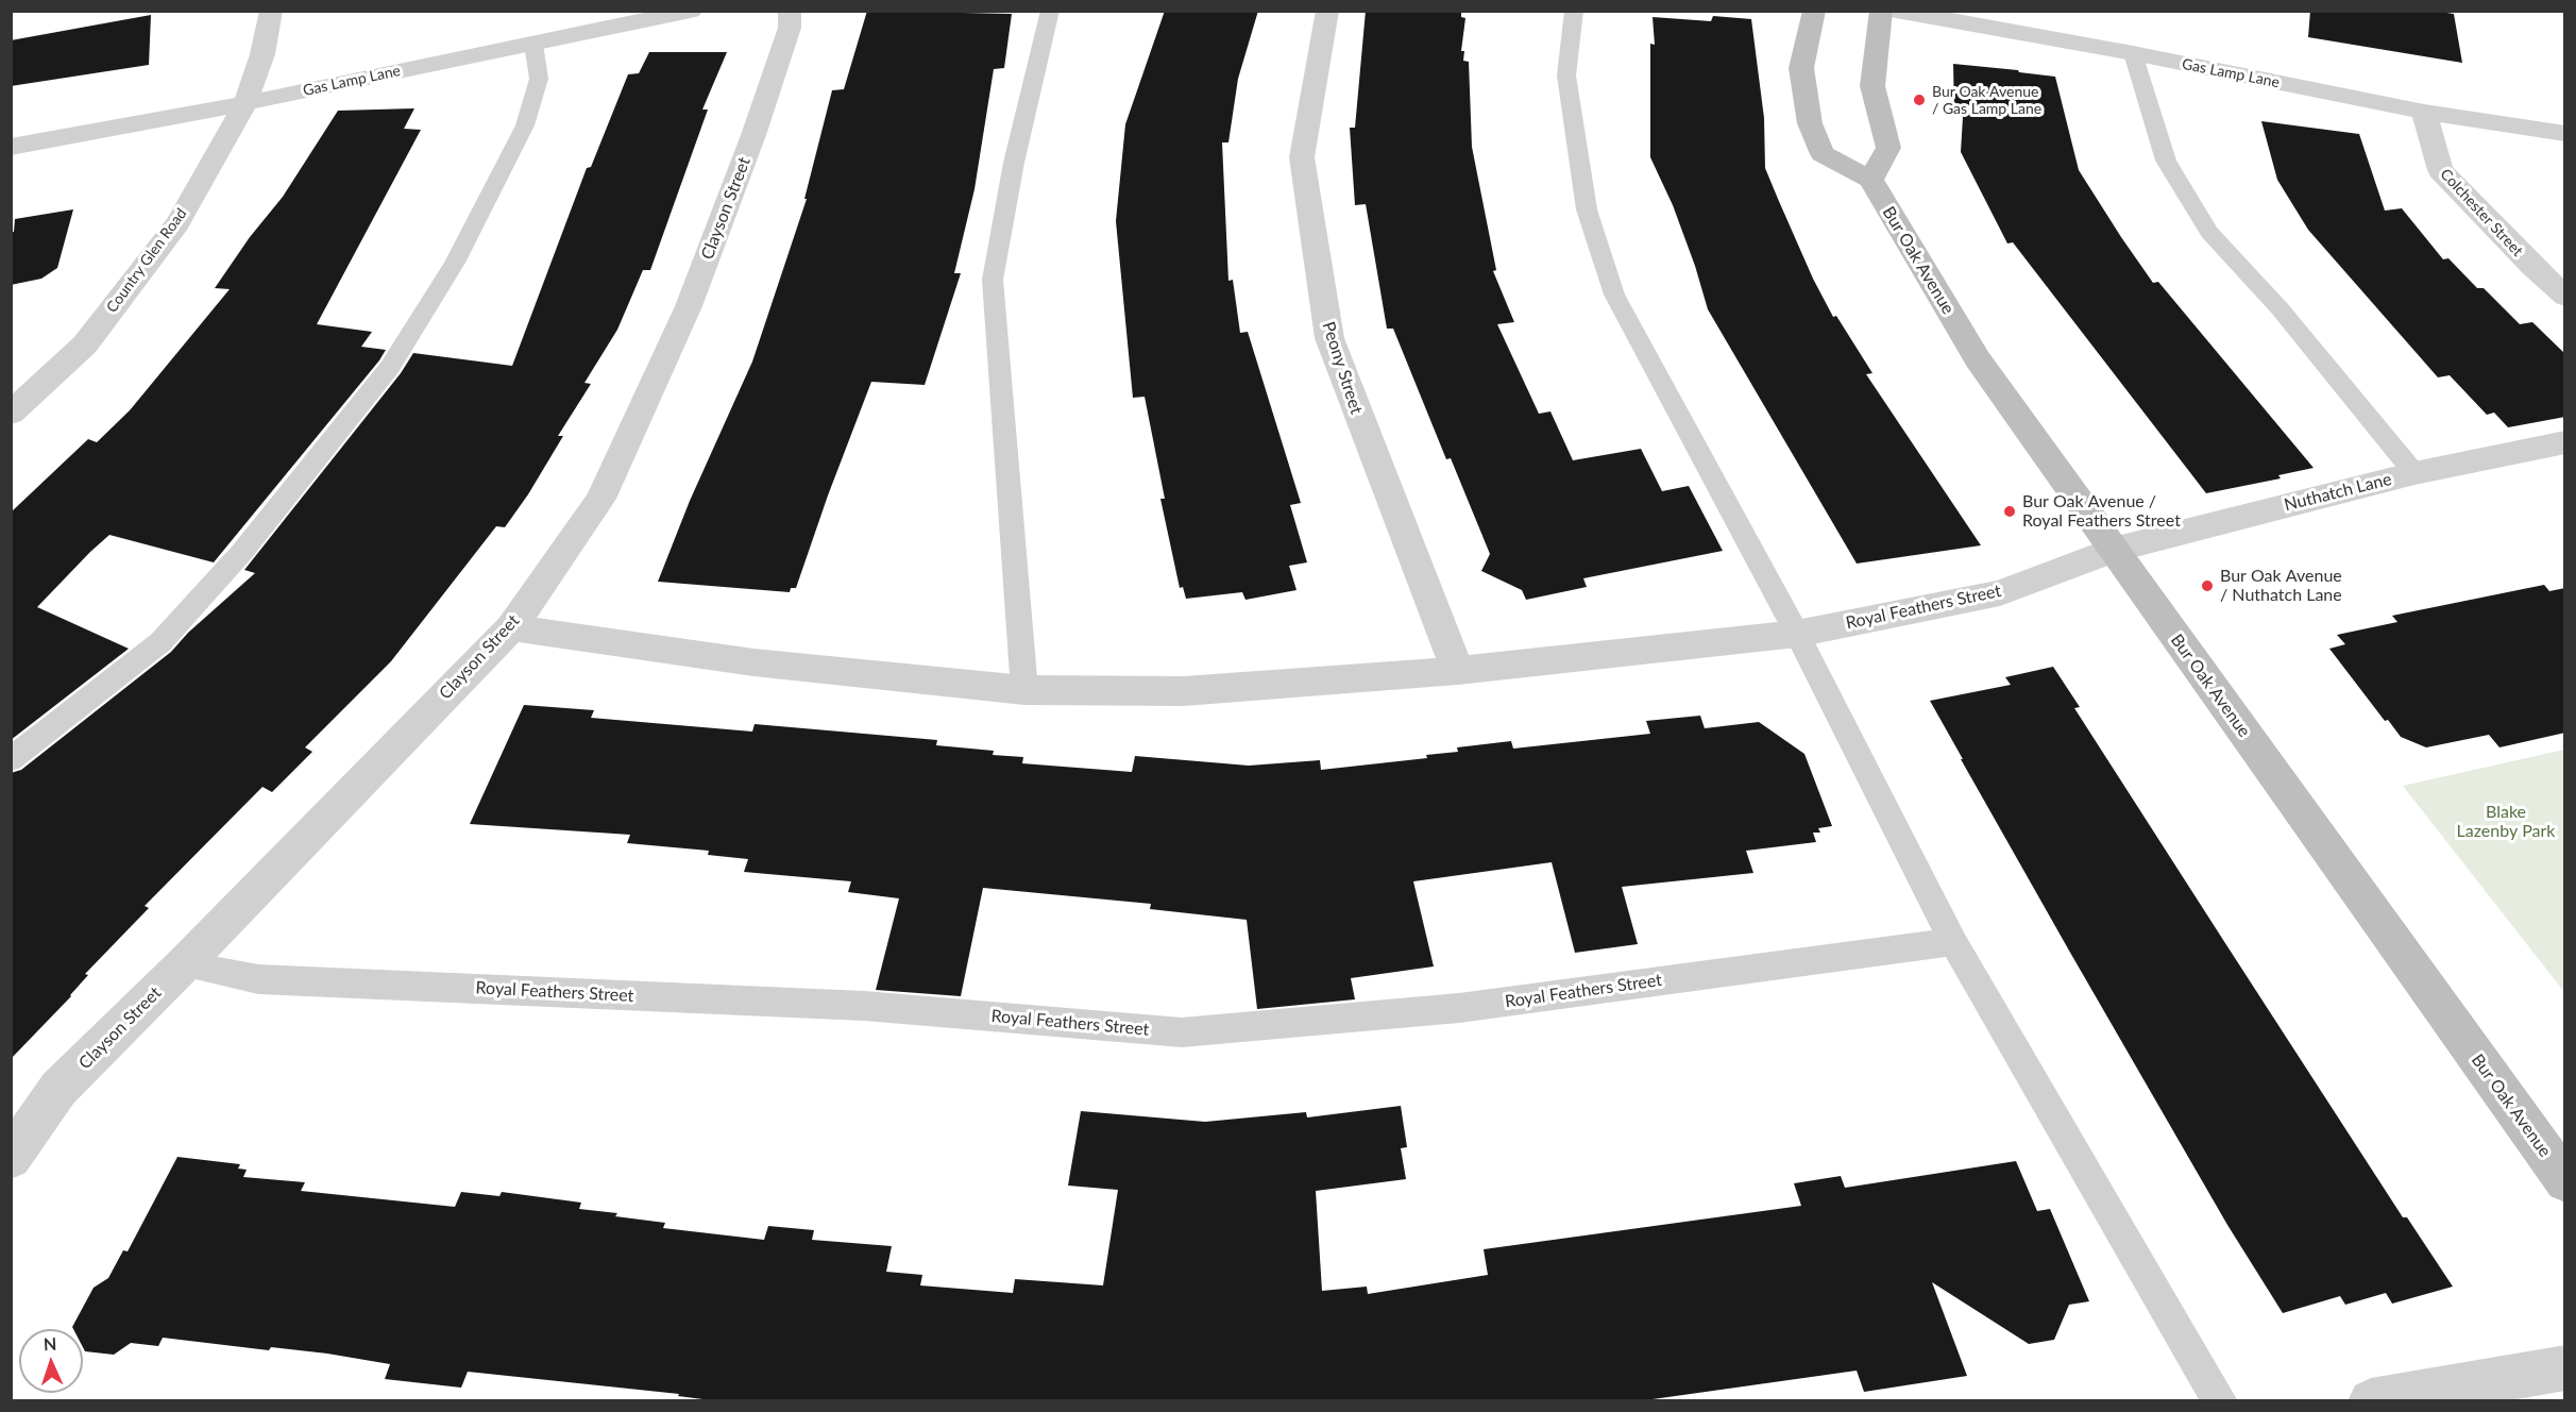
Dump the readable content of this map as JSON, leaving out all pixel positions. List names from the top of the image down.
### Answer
{
  "streets": {
    "street": [
      "Gas Lamp Lane",
      "Clayson Street",
      "Colchester Street",
      "Country Glen Road",
      "Bur Oak Avenue",
      "Peony Street",
      "Nuthatch Lane",
      "Royal Feathers Street"
    ]
  },
  "crossings": [
    ["Gas Lamp Lane", "Colchester Street"],
    ["Gas Lamp Lane", "Country Glen Road"],
    ["Clayson Street", "Royal Feathers Street"],
    ["Bur Oak Avenue", "Nuthatch Lane"],
    ["Bur Oak Avenue", "Royal Feathers Street"],
    ["Peony Street", "Royal Feathers Street"],
    ["Nuthatch Lane", "Royal Feathers Street"]
  ],
  "parks": ["Blake Lazenby Park"],
  "places": ["Bur Oak Avenue / Gas Lamp Lane", "Bur Oak Avenue / Royal Feathers Street", "Bur Oak Avenue / Nuthatch Lane"],
  "north": "top"
}
